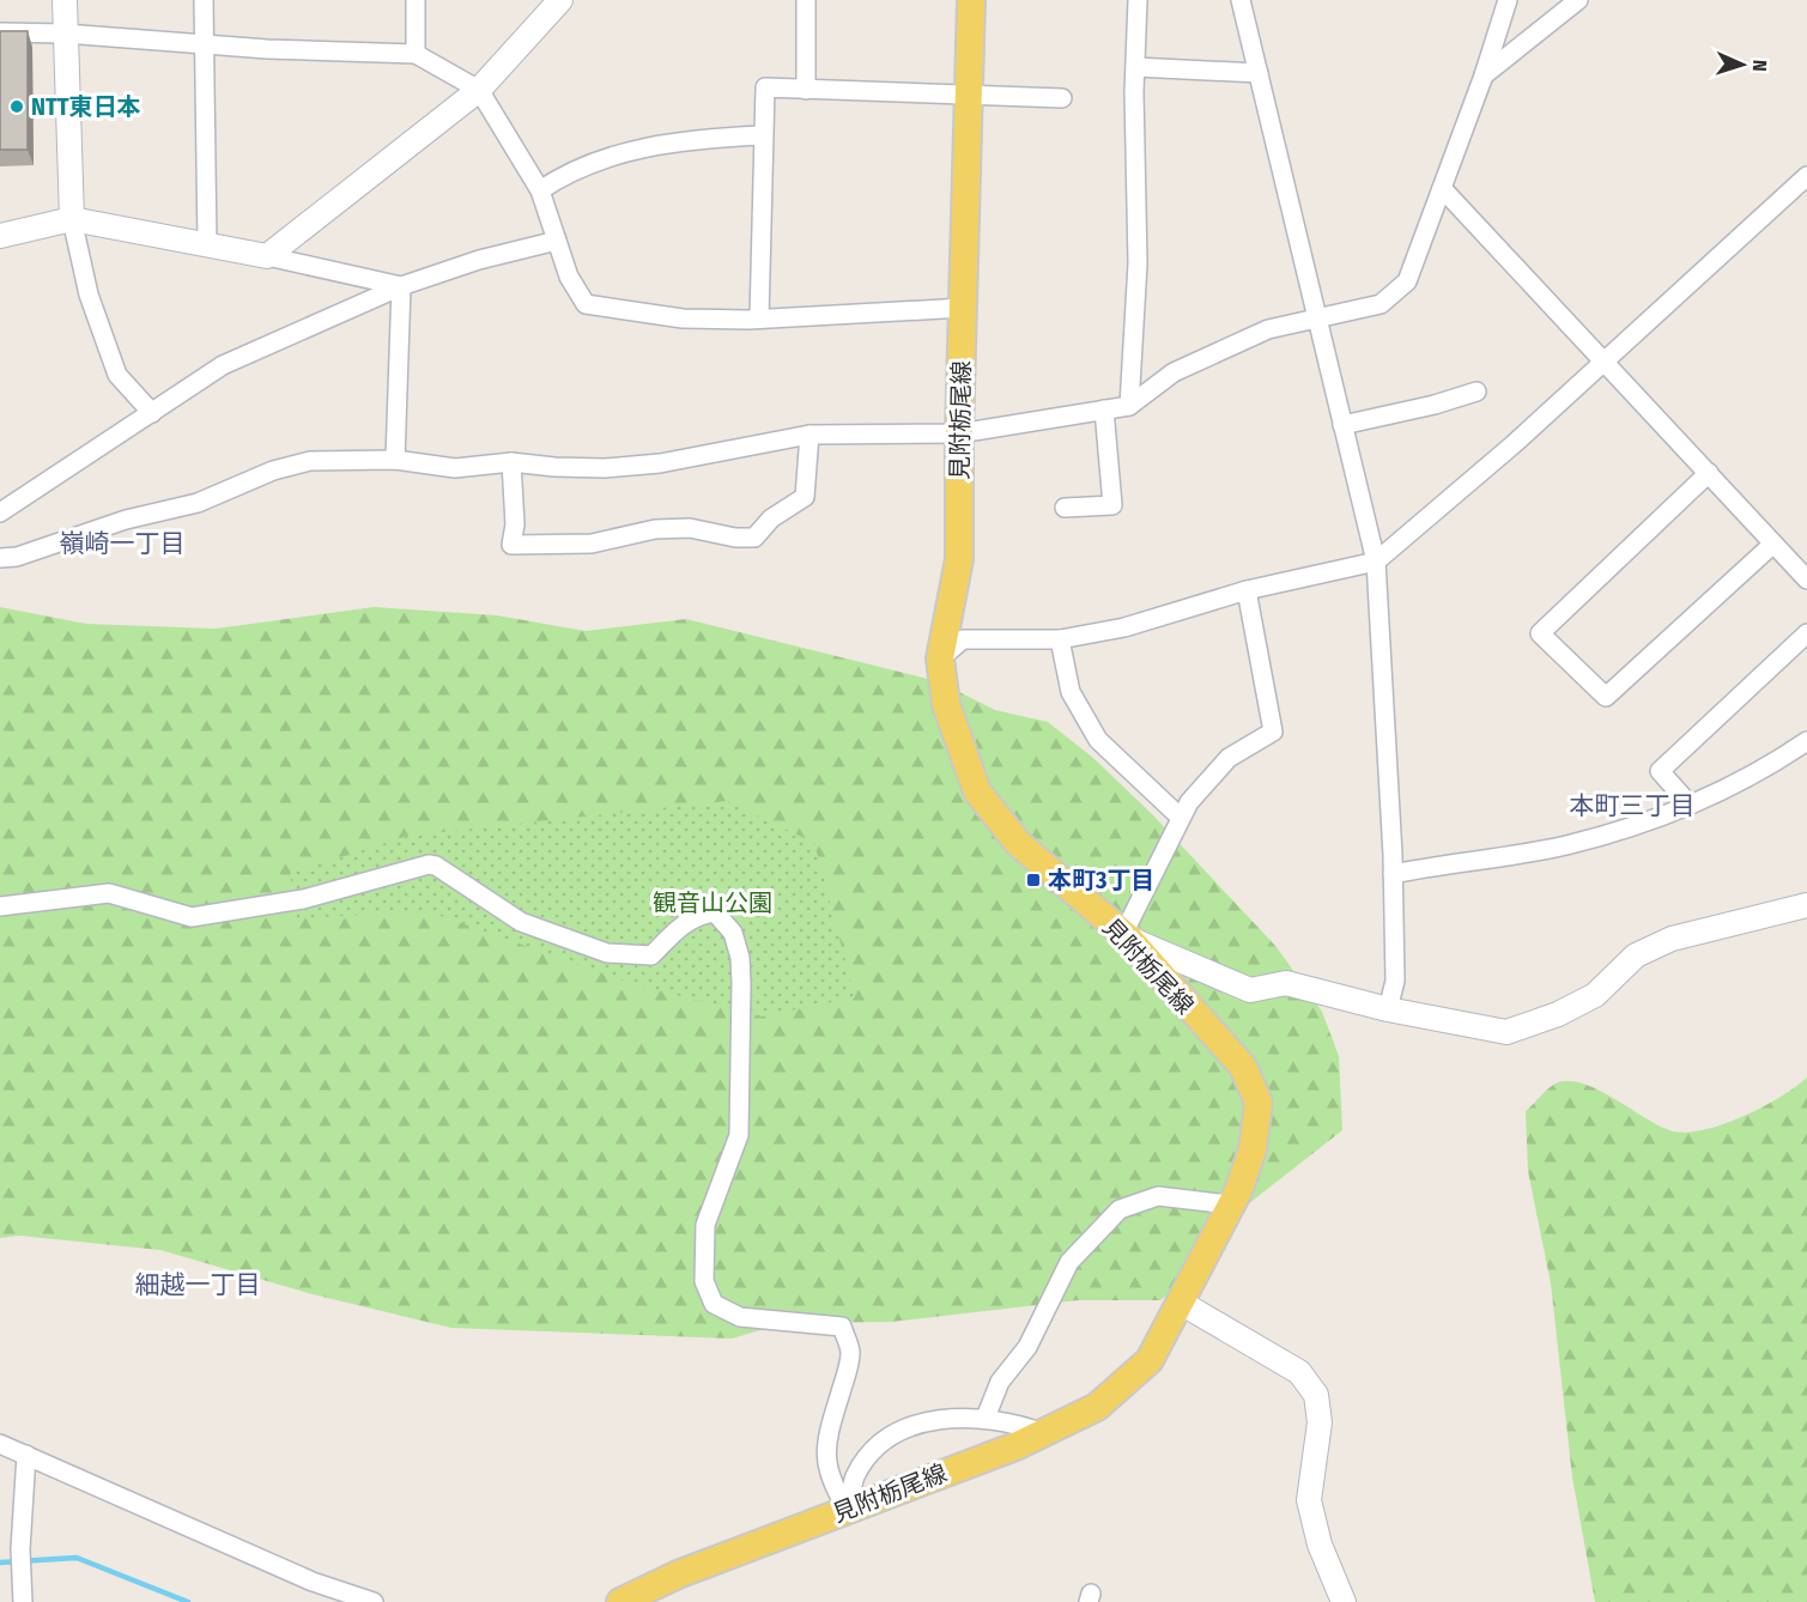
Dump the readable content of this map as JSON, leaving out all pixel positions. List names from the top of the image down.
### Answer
{
  "streets": {
    "main road": ["見附栃尾線"]
  },
  "districts": ["嶺崎一丁目", "本町三丁目", "細越一丁目"],
  "parks": ["観音山公園"],
  "places": {
    "other": ["NTT東日本"],
    "transit": ["本町3丁目"]
  },
  "north": "right"
}
